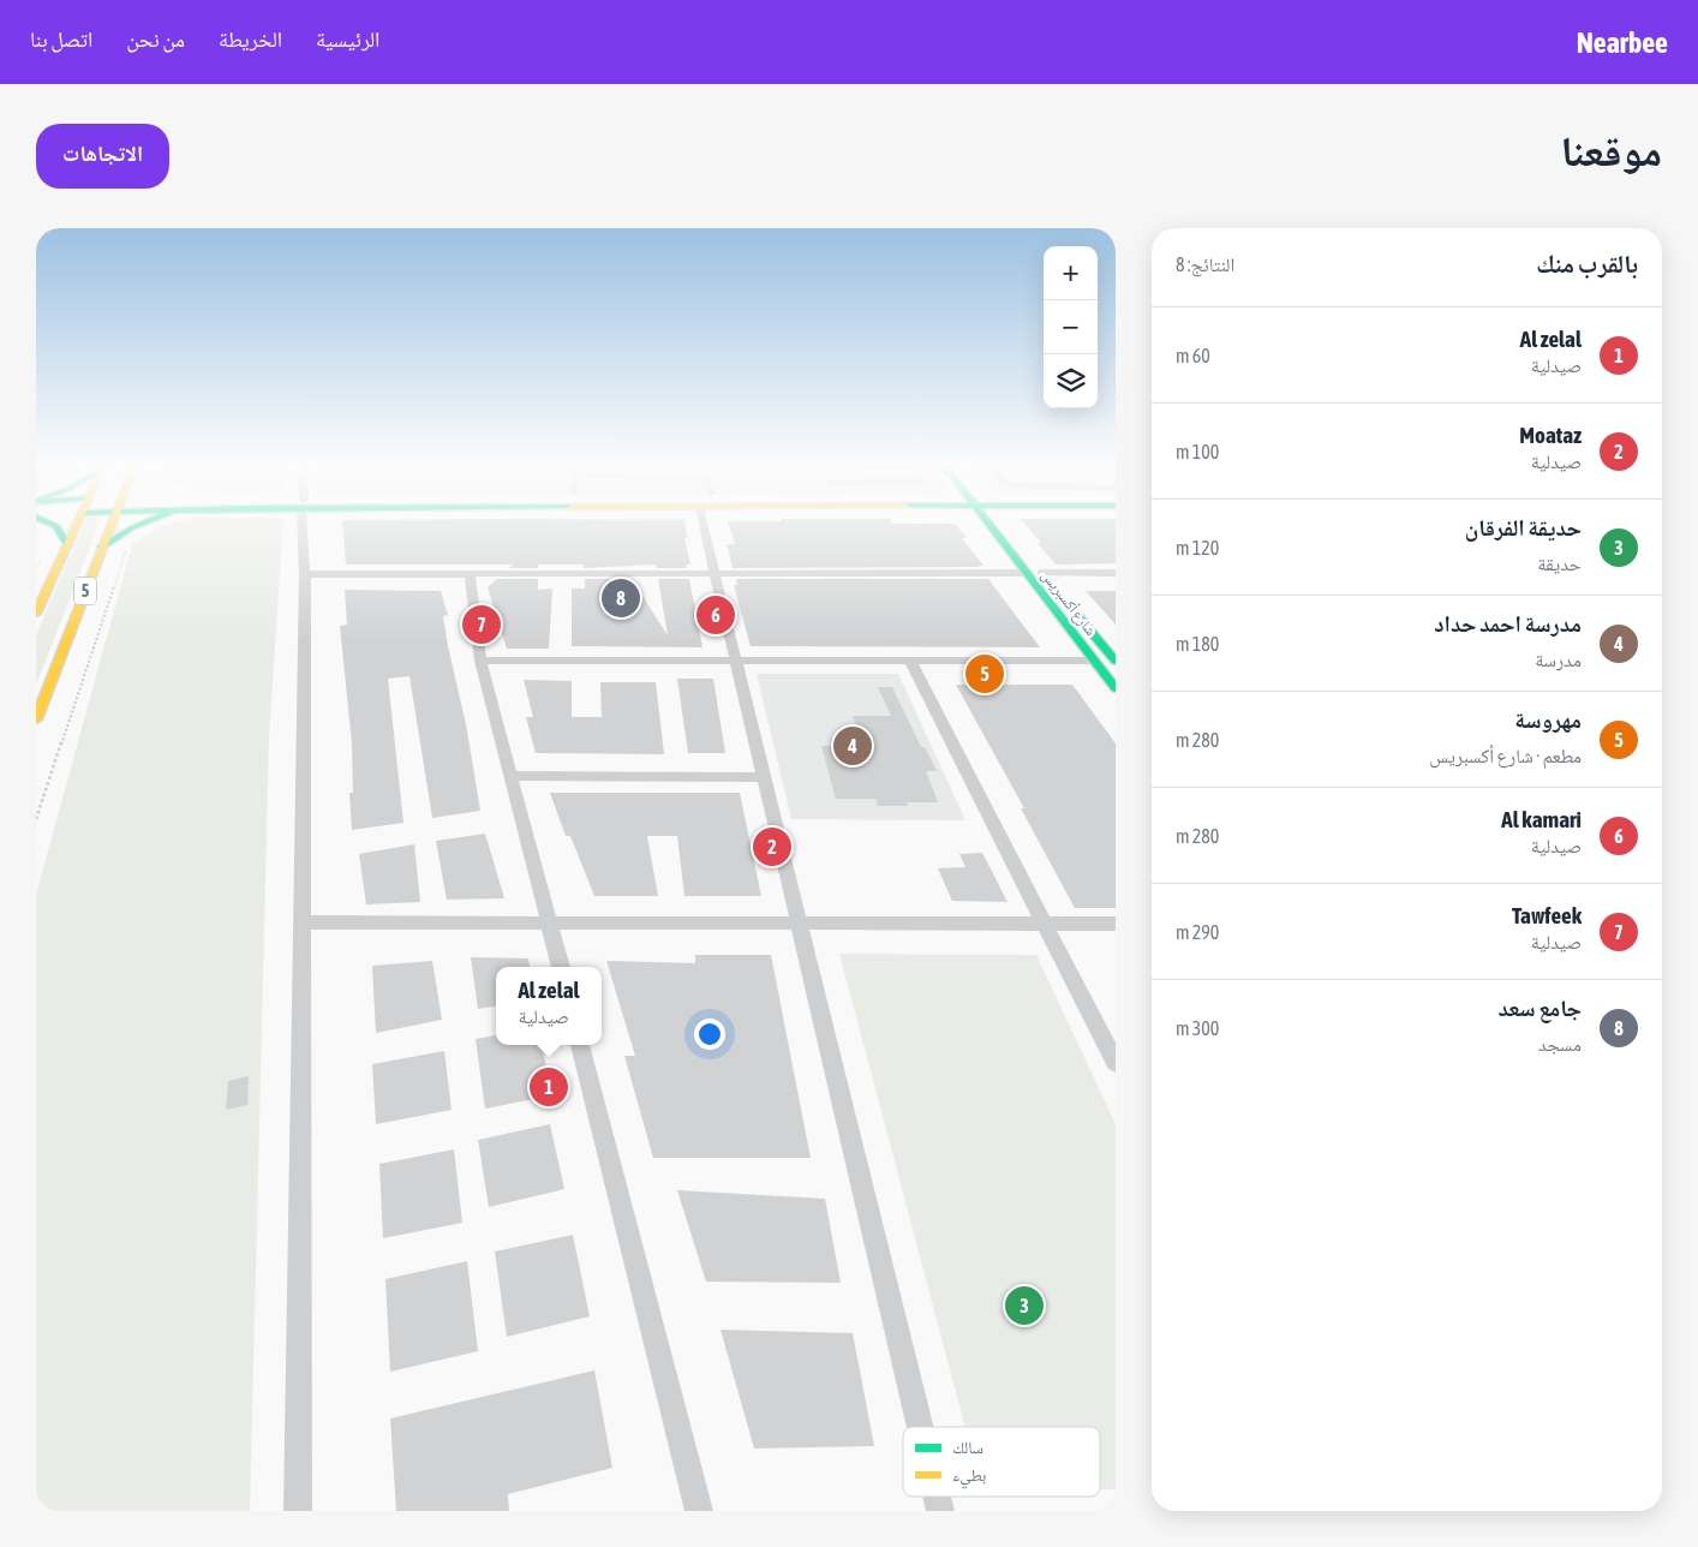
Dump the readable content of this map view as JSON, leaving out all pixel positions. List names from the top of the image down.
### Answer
{
  "streets": {
    "main road": ["5", "شارع أكسبريس"]
  },
  "legend": ["سالك", "بطيء"],
  "page": {
    "header": "Nearbee",
    "nav": [
      "الرئيسية",
      "الخريطة",
      "من نحن",
      "اتصل بنا"
    ],
    "title": "موقعنا",
    "buttons": "الاتجاهات",
    "heading": ["بالقرب منك", "النتائج: 8"],
    "map_buttons": ["+", "−"],
    "list": [
      {
        "mark": "1",
        "name": "Al zelal",
        "note": "صيدلية",
        "value": "60 m"
      },
      {
        "mark": "2",
        "name": "Moataz",
        "note": "صيدلية",
        "value": "100 m"
      },
      {
        "mark": "3",
        "name": "حديقة الفرقان",
        "note": "حديقة",
        "value": "120 m"
      },
      {
        "mark": "4",
        "name": "مدرسة احمد حداد",
        "note": "مدرسة",
        "value": "180 m"
      },
      {
        "mark": "5",
        "name": "مهروسة",
        "note": "مطعم · شارع أكسبريس",
        "value": "280 m"
      },
      {
        "mark": "6",
        "name": "Al kamari",
        "note": "صيدلية",
        "value": "280 m"
      },
      {
        "mark": "7",
        "name": "Tawfeek",
        "note": "صيدلية",
        "value": "290 m"
      },
      {
        "mark": "8",
        "name": "جامع سعد",
        "note": "مسجد",
        "value": "300 m"
      }
    ],
    "pins": [
      "8",
      "6",
      "7",
      "5",
      "4",
      "2",
      "1",
      "3"
    ],
    "popup": ["Al zelal", "صيدلية"]
  }
}
